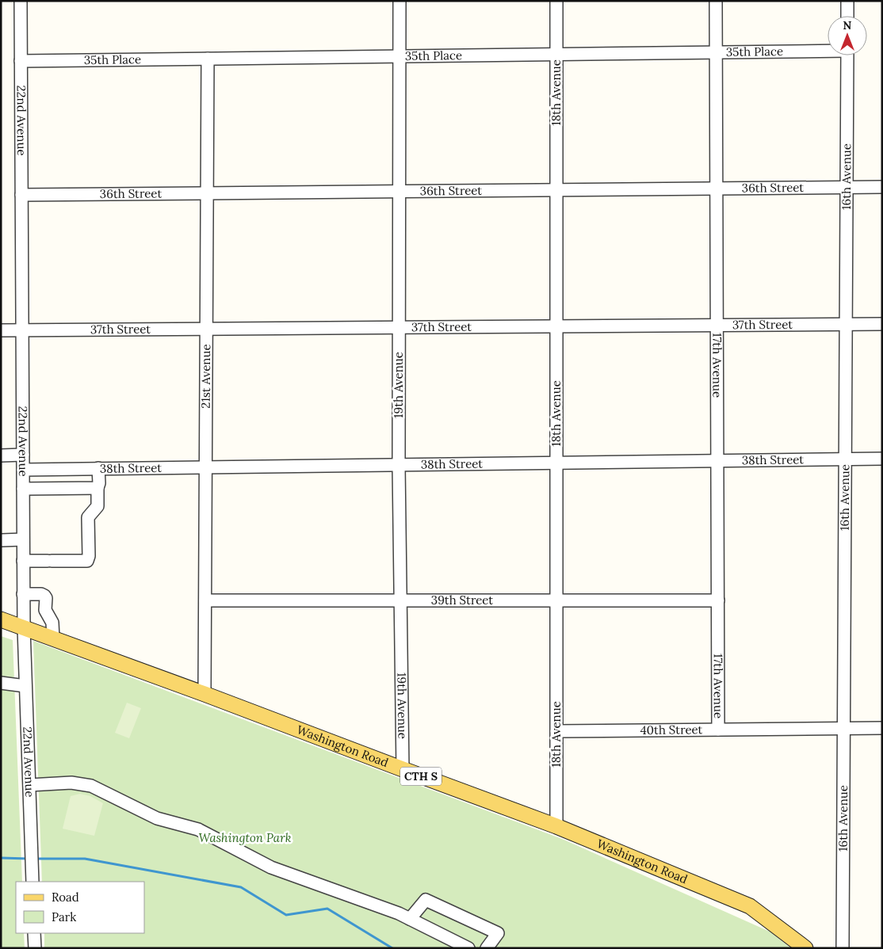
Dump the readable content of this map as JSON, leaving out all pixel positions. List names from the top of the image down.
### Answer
{
  "streets": {
    "main road": ["Washington Road", "CTH S"],
    "street": [
      "35th Place",
      "18th Avenue",
      "22nd Avenue",
      "16th Avenue",
      "36th Street",
      "37th Street",
      "17th Avenue",
      "21st Avenue",
      "19th Avenue",
      "38th Street",
      "39th Street",
      "40th Street"
    ]
  },
  "crossings": [
    ["35th Place", "18th Avenue"],
    ["35th Place", "22nd Avenue"],
    ["35th Place", "17th Avenue"],
    ["35th Place", "21st Avenue"],
    ["35th Place", "19th Avenue"],
    ["18th Avenue", "36th Street"],
    ["18th Avenue", "37th Street"],
    ["18th Avenue", "38th Street"],
    ["18th Avenue", "39th Street"],
    ["18th Avenue", "40th Street"],
    ["18th Avenue", "Washington Road"],
    ["22nd Avenue", "36th Street"],
    ["22nd Avenue", "37th Street"],
    ["22nd Avenue", "38th Street"],
    ["22nd Avenue", "Washington Road"],
    ["16th Avenue", "36th Street"],
    ["16th Avenue", "37th Street"],
    ["16th Avenue", "38th Street"],
    ["16th Avenue", "40th Street"],
    ["36th Street", "17th Avenue"],
    ["36th Street", "21st Avenue"],
    ["36th Street", "19th Avenue"],
    ["37th Street", "17th Avenue"],
    ["37th Street", "21st Avenue"],
    ["37th Street", "19th Avenue"],
    ["17th Avenue", "38th Street"],
    ["17th Avenue", "39th Street"],
    ["17th Avenue", "40th Street"],
    ["21st Avenue", "38th Street"],
    ["21st Avenue", "39th Street"],
    ["21st Avenue", "Washington Road"],
    ["19th Avenue", "38th Street"],
    ["19th Avenue", "39th Street"],
    ["19th Avenue", "Washington Road"]
  ],
  "parks": ["Washington Park"],
  "legend": ["Road", "Park"],
  "north": "top"
}
